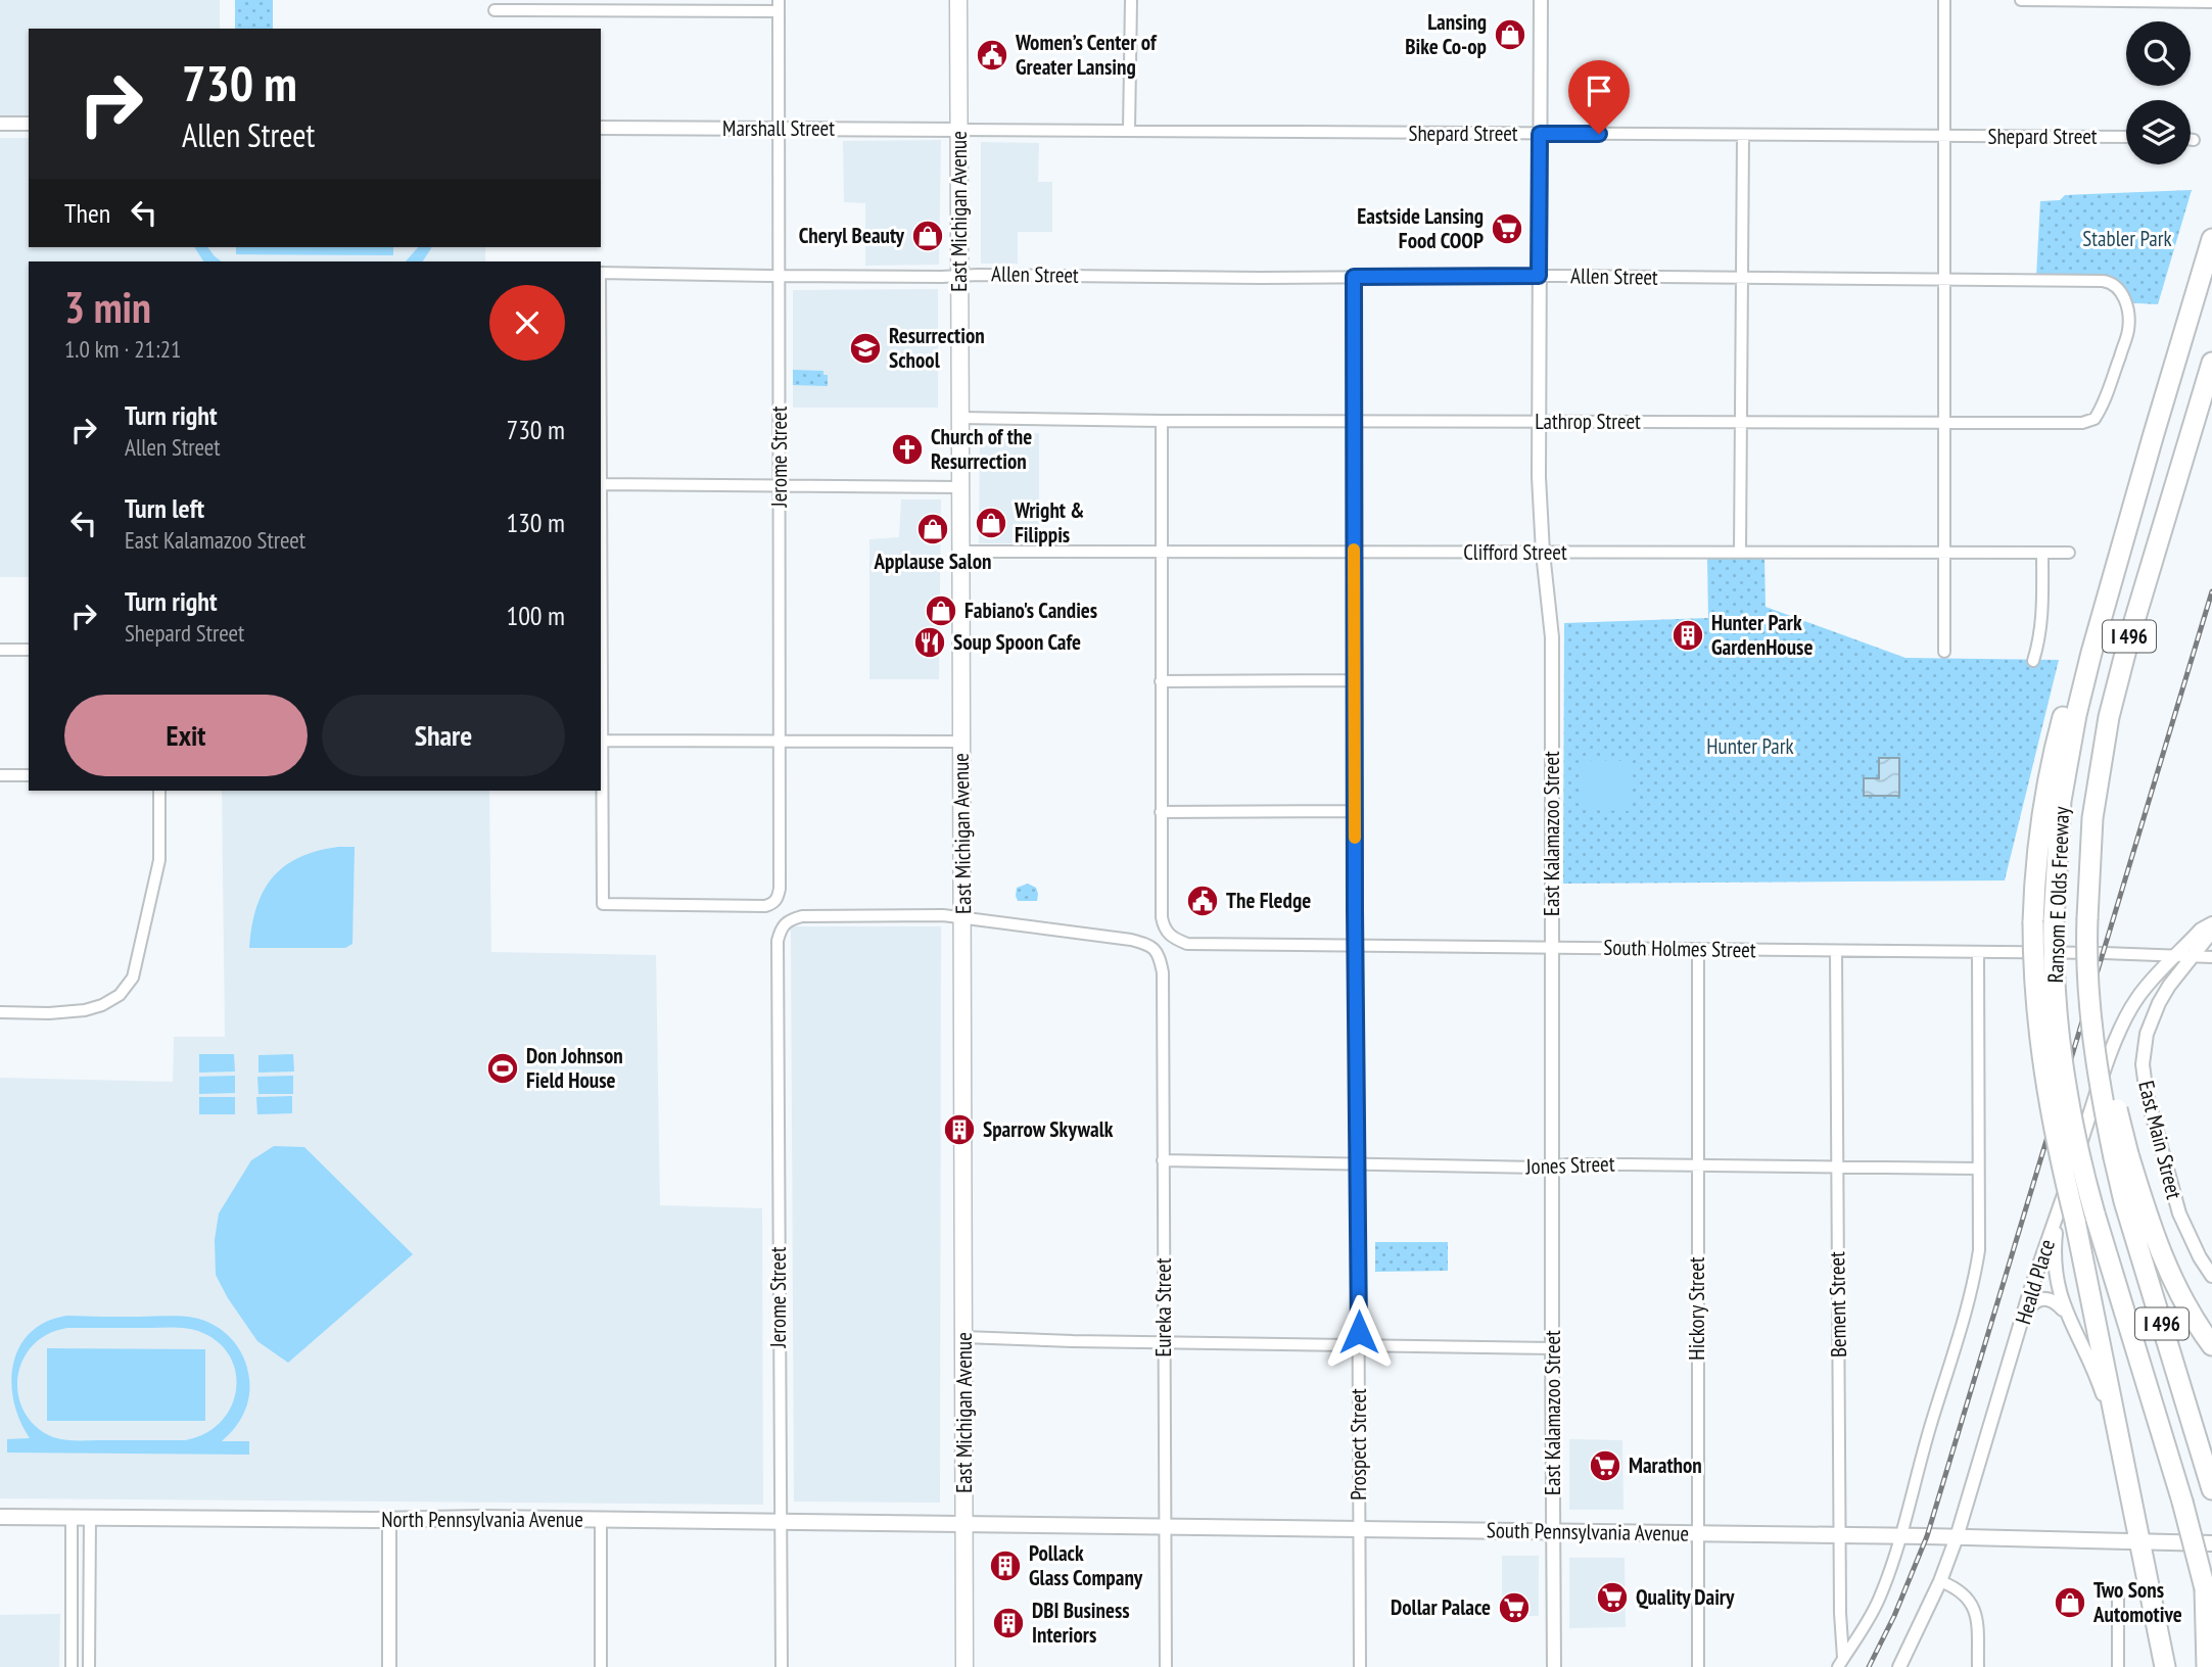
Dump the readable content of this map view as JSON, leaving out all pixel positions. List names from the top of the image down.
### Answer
{
  "streets": {
    "highway": ["I 496", "Ransom E Olds Freeway"],
    "main road": ["East Michigan Avenue", "North Pennsylvania Avenue", "South Pennsylvania Avenue"],
    "street": [
      "Marshall Street",
      "Shepard Street",
      "Allen Street",
      "Lathrop Street",
      "Jerome Street",
      "Clifford Street",
      "East Kalamazoo Street",
      "South Holmes Street",
      "East Main Street",
      "Jones Street",
      "Heald Place",
      "Bement Street",
      "Eureka Street",
      "Hickory Street",
      "Prospect Street"
    ]
  },
  "crossings": [
    ["Marshall Street", "Shepard Street"],
    ["Marshall Street", "East Michigan Avenue"],
    ["Marshall Street", "Jerome Street"],
    ["Shepard Street", "East Michigan Avenue"],
    ["Shepard Street", "East Kalamazoo Street"],
    ["East Michigan Avenue", "Allen Street"],
    ["East Michigan Avenue", "Lathrop Street"],
    ["East Michigan Avenue", "Jerome Street"],
    ["East Michigan Avenue", "Clifford Street"],
    ["East Michigan Avenue", "Eureka Street"],
    ["East Michigan Avenue", "North Pennsylvania Avenue"],
    ["East Michigan Avenue", "South Pennsylvania Avenue"],
    ["Allen Street", "Lathrop Street"],
    ["Allen Street", "Jerome Street"],
    ["Allen Street", "East Kalamazoo Street"],
    ["Allen Street", "Prospect Street"],
    ["Lathrop Street", "East Kalamazoo Street"],
    ["Lathrop Street", "Prospect Street"],
    ["Jerome Street", "Eureka Street"],
    ["Jerome Street", "North Pennsylvania Avenue"],
    ["Clifford Street", "East Kalamazoo Street"],
    ["Clifford Street", "Prospect Street"],
    ["East Kalamazoo Street", "South Holmes Street"],
    ["East Kalamazoo Street", "Jones Street"],
    ["East Kalamazoo Street", "South Pennsylvania Avenue"],
    ["South Holmes Street", "East Main Street"],
    ["South Holmes Street", "Heald Place"],
    ["South Holmes Street", "Bement Street"],
    ["South Holmes Street", "Hickory Street"],
    ["South Holmes Street", "Prospect Street"],
    ["Jones Street", "Bement Street"],
    ["Jones Street", "Eureka Street"],
    ["Jones Street", "Hickory Street"],
    ["Jones Street", "Prospect Street"],
    ["Heald Place", "South Pennsylvania Avenue"],
    ["Bement Street", "South Pennsylvania Avenue"],
    ["Eureka Street", "South Pennsylvania Avenue"],
    ["Hickory Street", "South Pennsylvania Avenue"],
    ["Prospect Street", "South Pennsylvania Avenue"],
    ["North Pennsylvania Avenue", "South Pennsylvania Avenue"]
  ],
  "parks": ["Stabler Park", "Hunter Park"],
  "places": {
    "shop": [
      "Lansing Bike Co-op",
      "Cheryl Beauty",
      "Wright & Filippis",
      "Applause Salon",
      "Fabiano's Candies",
      "Two Sons Automotive"
    ],
    "public building": ["Women’s Center of Greater Lansing", "The Fledge"],
    "supermarket": [
      "Eastside Lansing Food COOP",
      "Marathon",
      "Quality Dairy",
      "Dollar Palace"
    ],
    "school or university": ["Resurrection School"],
    "church": ["Church of the Resurrection"],
    "building": [
      "Hunter Park GardenHouse",
      "Sparrow Skywalk",
      "Pollack Glass Company",
      "DBI Business Interiors"
    ],
    "restaurant": ["Soup Spoon Cafe"],
    "sports": ["Don Johnson Field House"]
  },
  "page": {
    "turn": ["730 m", "Allen Street"],
    "then": "Then",
    "heading": ["3 min", "1.0 km · 21:21"],
    "list": [
      {
        "name": "Turn right",
        "note": "Allen Street",
        "value": "730 m"
      },
      {
        "name": "Turn left",
        "note": "East Kalamazoo Street",
        "value": "130 m"
      },
      {
        "name": "Turn right",
        "note": "Shepard Street",
        "value": "100 m"
      }
    ],
    "buttons": ["Exit", "Share"]
  }
}
